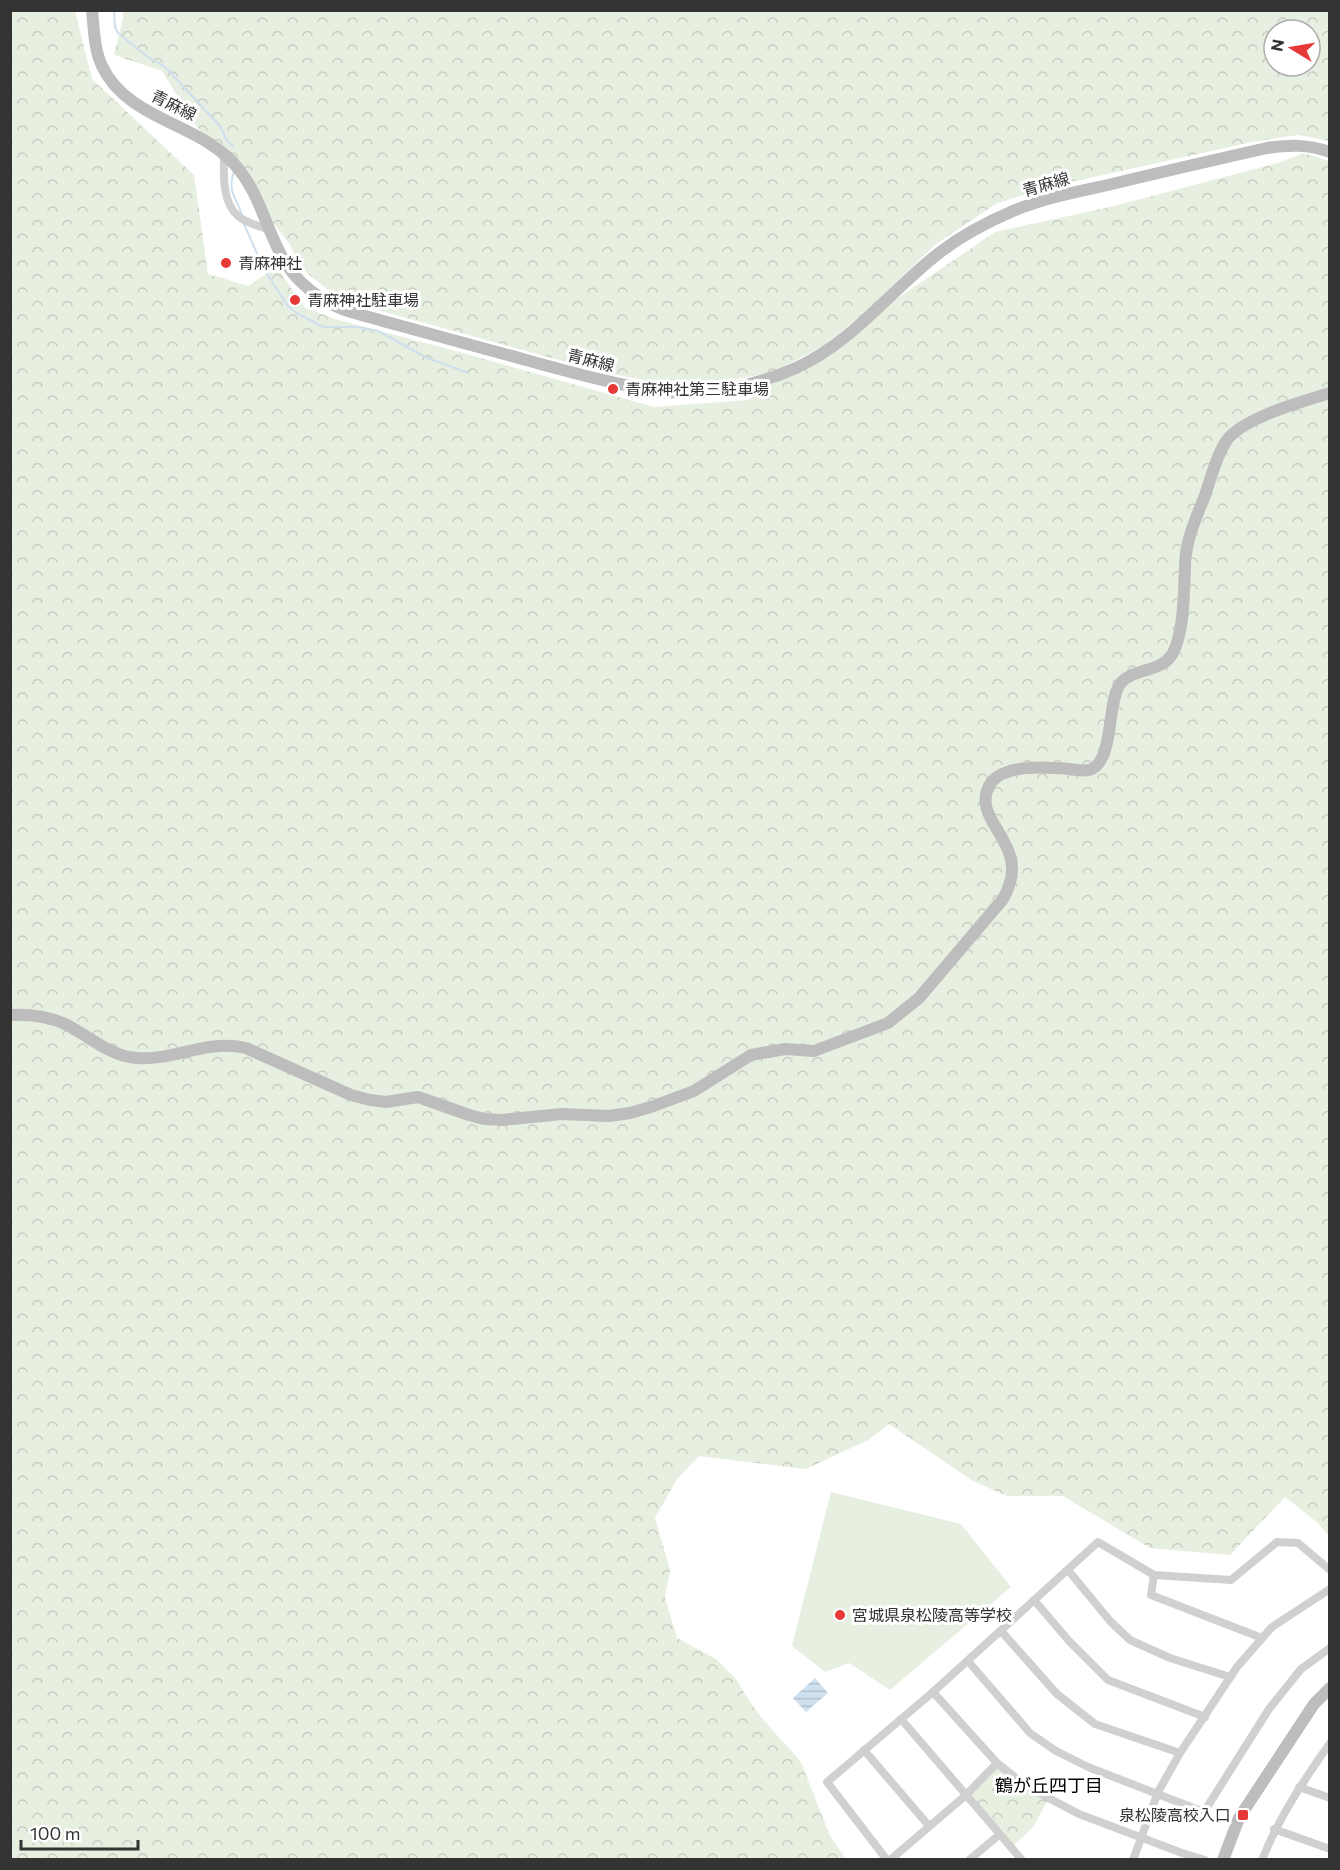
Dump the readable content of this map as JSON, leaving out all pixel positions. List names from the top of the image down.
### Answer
{
  "streets": {
    "street": ["青麻線"]
  },
  "districts": ["鶴が丘四丁目"],
  "places": {
    "other": [
      "青麻神社",
      "青麻神社駐車場",
      "青麻神社第三駐車場",
      "宮城県泉松陵高等学校"
    ],
    "transit": ["泉松陵高校入口"]
  },
  "scale_bar": "100 m",
  "north": "left"
}
